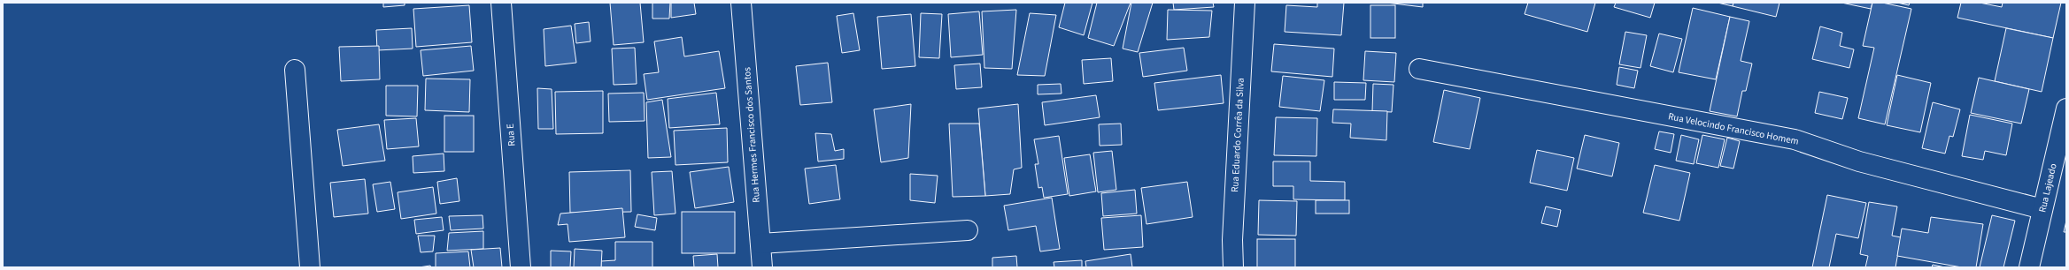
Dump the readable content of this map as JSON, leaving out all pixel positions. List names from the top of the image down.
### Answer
{
  "streets": {
    "street": [
      "Rua Velocindo Francisco Homem",
      "Rua E",
      "Rua Hermes Francisco dos Santos",
      "Rua Eduardo Corrêa da Silva",
      "Rua Lajeado"
    ]
  },
  "crossings": [
    ["Rua Velocindo Francisco Homem", "Rua Lajeado"]
  ]
}
